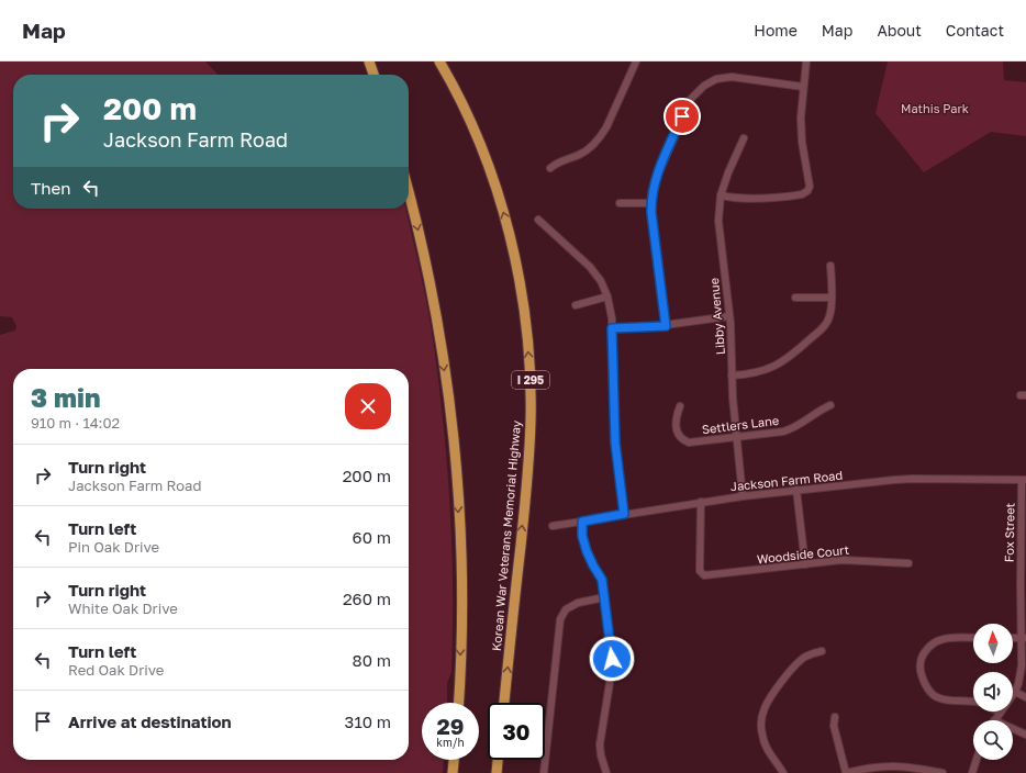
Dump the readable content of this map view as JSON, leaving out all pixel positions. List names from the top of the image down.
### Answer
{
  "streets": {
    "highway": ["I 295", "Korean War Veterans Memorial Highway"],
    "street": [
      "Libby Avenue",
      "Settlers Lane",
      "Jackson Farm Road",
      "Fox Street",
      "Woodside Court"
    ]
  },
  "crossings": [
    ["Libby Avenue", "Settlers Lane"],
    ["Libby Avenue", "Jackson Farm Road"],
    ["Jackson Farm Road", "Fox Street"],
    ["Jackson Farm Road", "Woodside Court"]
  ],
  "parks": ["Mathis Park"],
  "north": "top",
  "page": {
    "header": "Map",
    "nav": [
      "Home",
      "Map",
      "About",
      "Contact"
    ],
    "turn": ["200 m", "Jackson Farm Road"],
    "then": "Then",
    "heading": ["3 min", "910 m · 14:02"],
    "list": [
      {
        "name": "Turn right",
        "note": "Jackson Farm Road",
        "value": "200 m"
      },
      {
        "name": "Turn left",
        "note": "Pin Oak Drive",
        "value": "60 m"
      },
      {
        "name": "Turn right",
        "note": "White Oak Drive",
        "value": "260 m"
      },
      {
        "name": "Turn left",
        "note": "Red Oak Drive",
        "value": "80 m"
      },
      {
        "name": "Arrive at destination",
        "value": "310 m"
      }
    ],
    "speed": "29 km/h",
    "limit": "30"
  }
}
